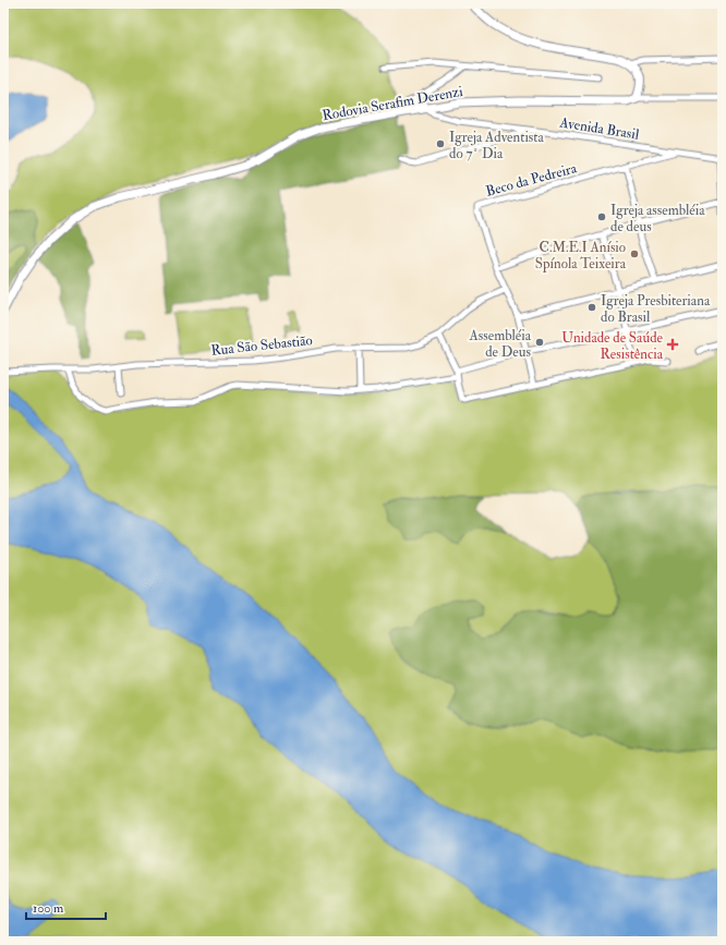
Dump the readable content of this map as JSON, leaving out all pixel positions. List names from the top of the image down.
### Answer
{
  "streets": {
    "main road": ["Rodovia Serafim Derenzi"],
    "street": ["Avenida Brasil", "Beco da Pedreira", "Rua São Sebastião"]
  },
  "crossings": [
    ["Rodovia Serafim Derenzi", "Avenida Brasil"],
    ["Avenida Brasil", "Beco da Pedreira"],
    ["Beco da Pedreira", "Rua São Sebastião"]
  ],
  "places": {
    "other": [
      "Igreja Adventista do 7˚ Dia",
      "Igreja assembléia de deus",
      "C.M.E.I Anísio Spínola Teixeira",
      "Igreja Presbiteriana do Brasil",
      "Assembléia de Deus"
    ],
    "health": ["Unidade de Saúde Resistência"]
  },
  "scale_bar": "100 m"
}
